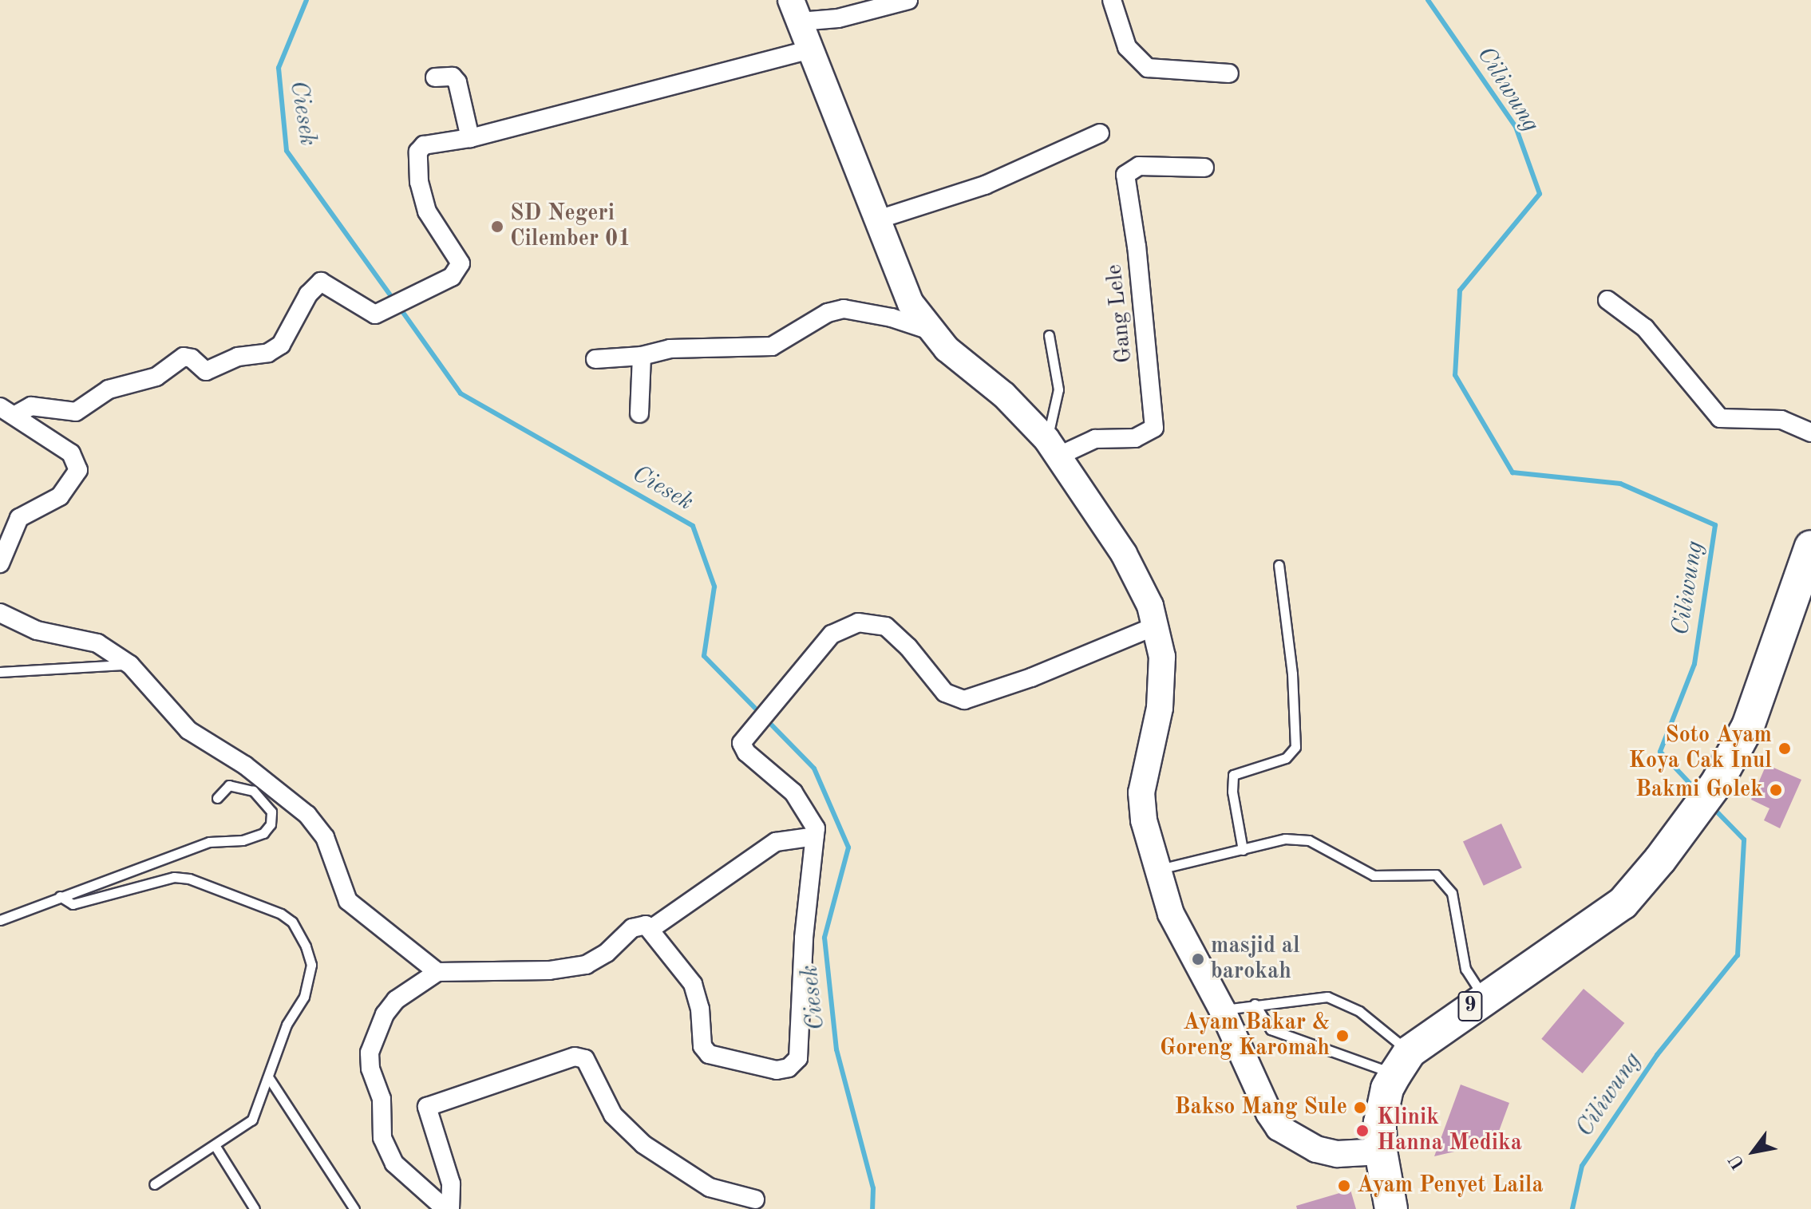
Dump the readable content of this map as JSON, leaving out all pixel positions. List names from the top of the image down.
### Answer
{
  "streets": {
    "highway": ["9"],
    "street": ["Gang Lele"]
  },
  "water": ["Ciliwung", "Ciesek"],
  "places": [
    "SD Negeri Cilember 01",
    "Soto Ayam Koya Cak Inul",
    "Bakmi Golek",
    "masjid al barokah",
    "Ayam Bakar & Goreng Karomah",
    "Bakso Mang Sule",
    "Klinik Hanna Medika",
    "Ayam Penyet Laila"
  ],
  "north": "bottom left"
}
